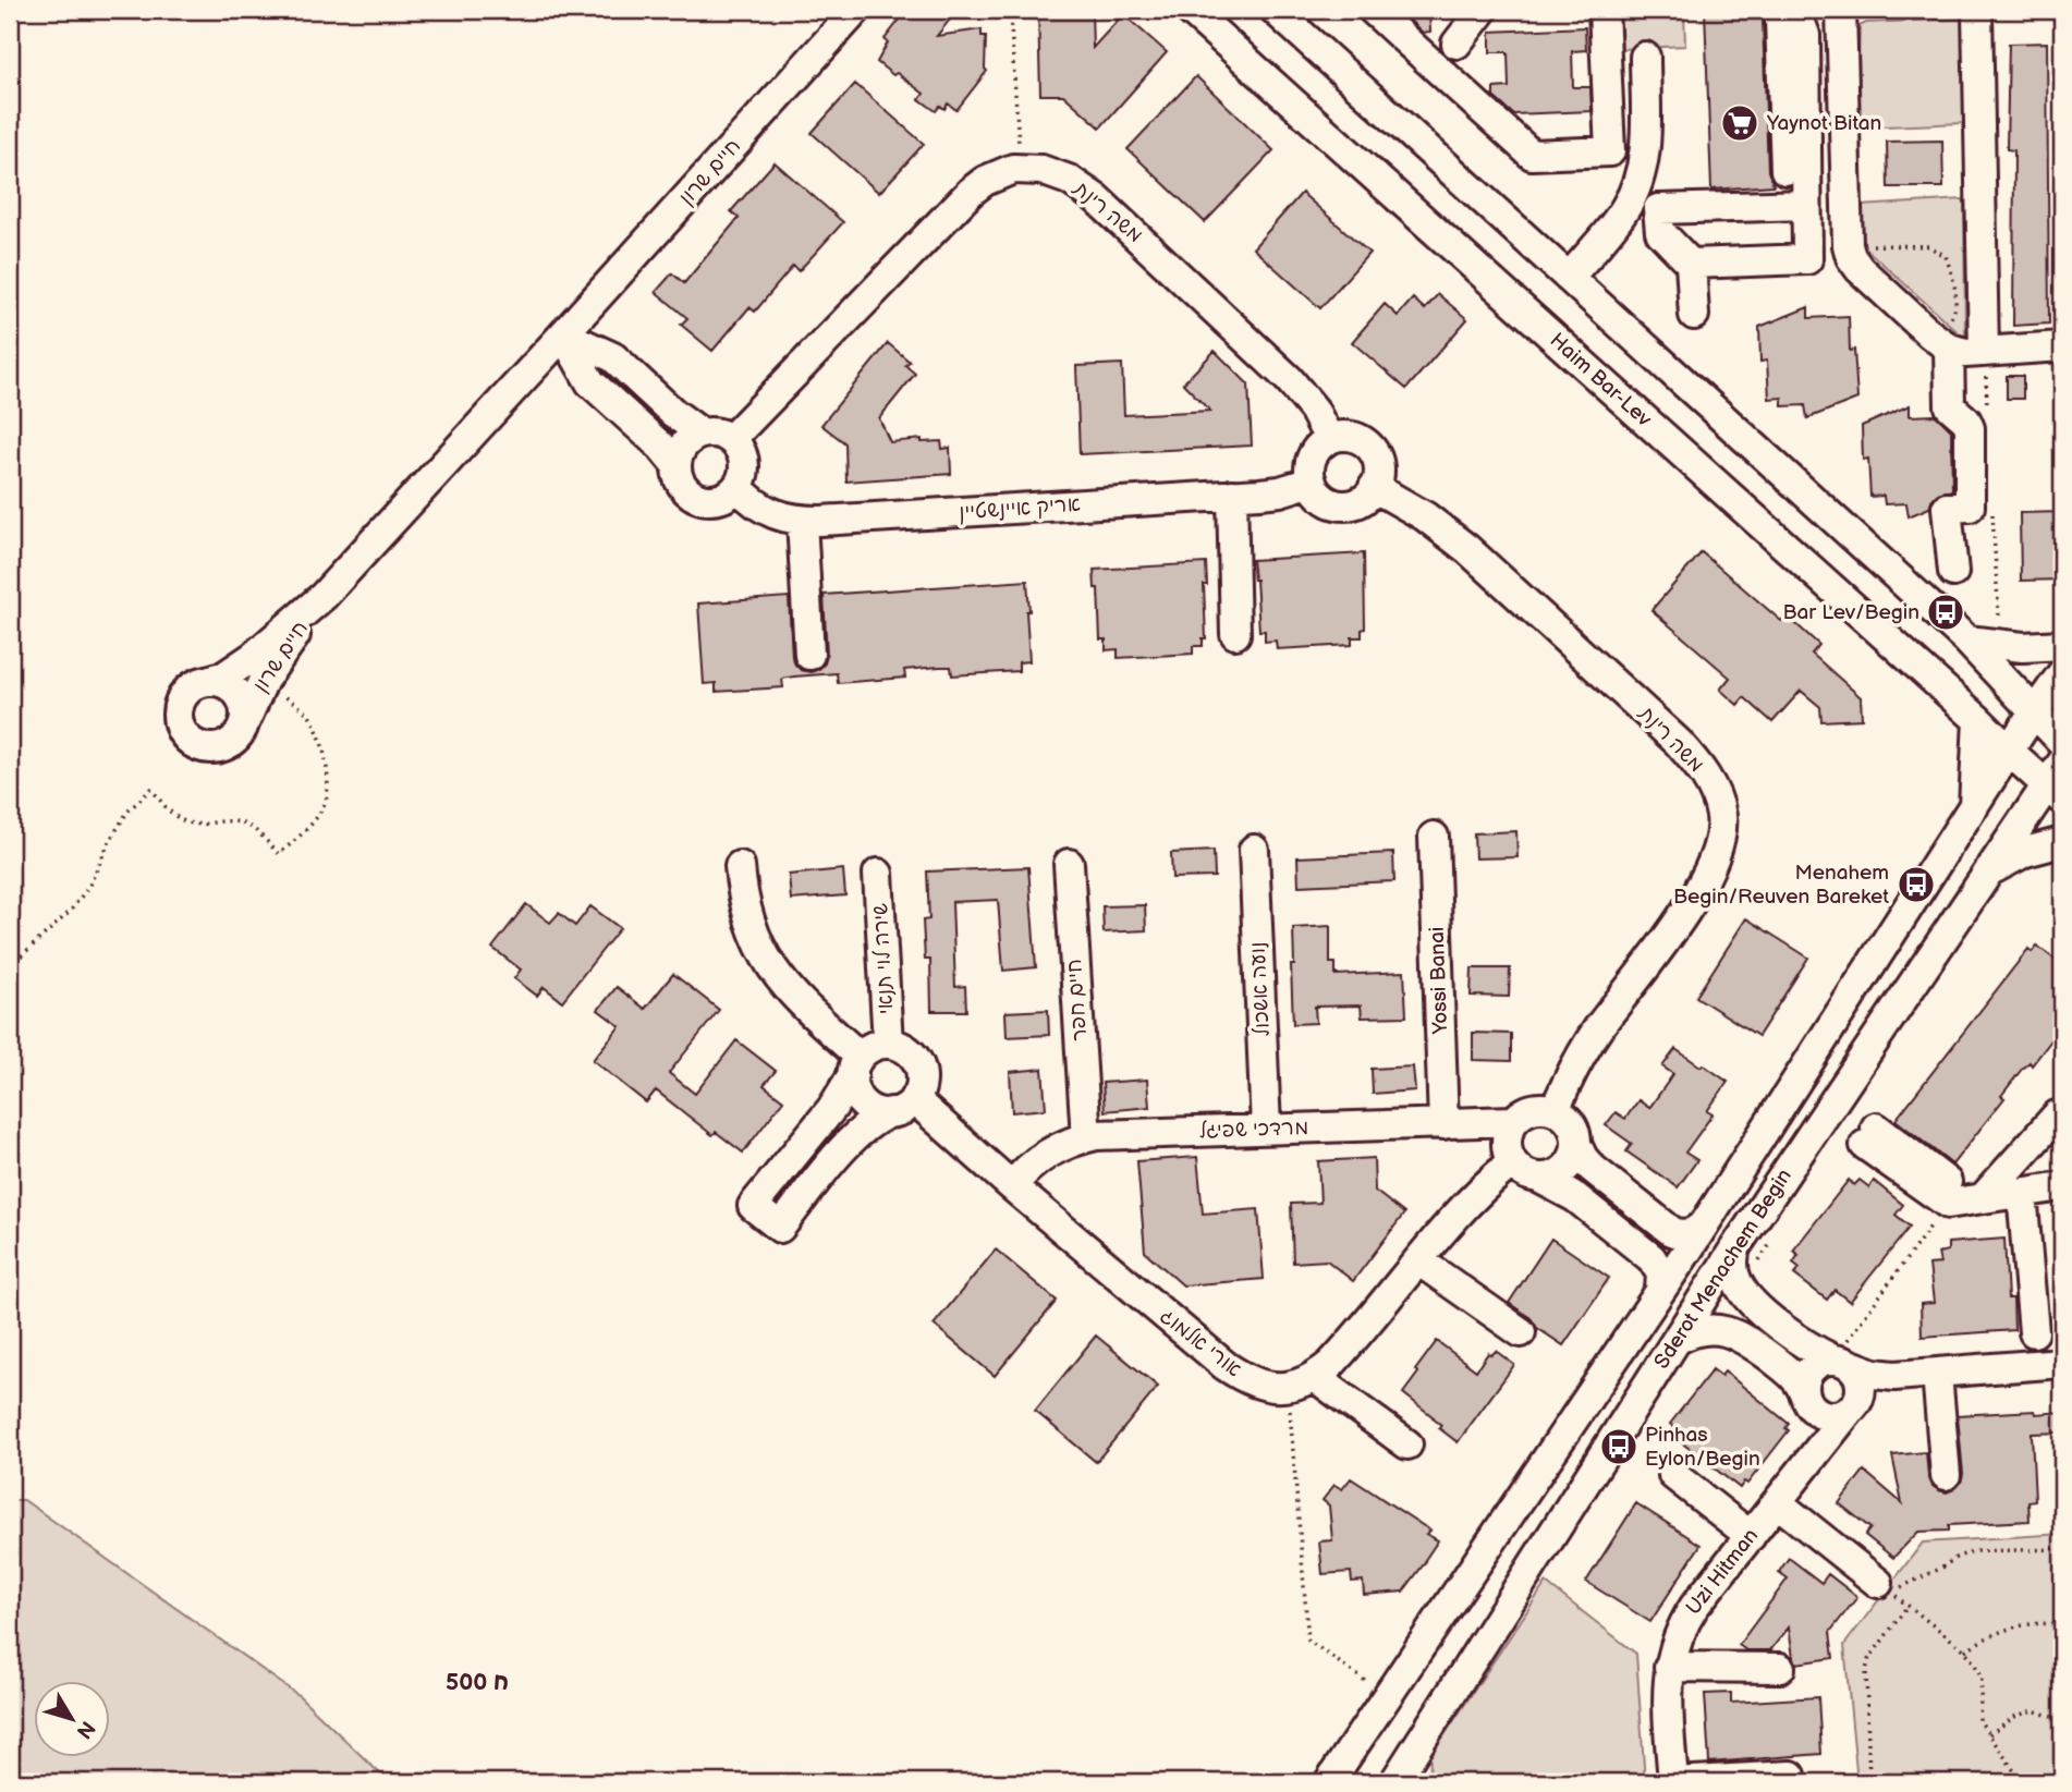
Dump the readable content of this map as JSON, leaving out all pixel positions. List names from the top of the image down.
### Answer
{
  "streets": {
    "street": [
      "חיים שרון",
      "משה רינת",
      "Haim Bar-Lev",
      "אריק איינשטיין",
      "שירה לוי תנאי",
      "Yossi Banai",
      "נועה אשכול",
      "חיים חפר",
      "מרדכי שפיגל",
      "Sderot Menachem Begin",
      "אורי אלמוג",
      "Uzi Hitman"
    ]
  },
  "crossings": [
    ["משה רינת", "אריק איינשטיין"],
    ["משה רינת", "מרדכי שפיגל"],
    ["Haim Bar-Lev", "Sderot Menachem Begin"],
    ["שירה לוי תנאי", "אורי אלמוג"],
    ["Yossi Banai", "מרדכי שפיגל"],
    ["נועה אשכול", "מרדכי שפיגל"],
    ["חיים חפר", "מרדכי שפיגל"],
    ["מרדכי שפיגל", "אורי אלמוג"]
  ],
  "districts": ["ח 500"],
  "places": {
    "supermarket": ["Yaynot Bitan"],
    "bus stop": ["Bar Lev/Begin", "Menahem Begin/Reuven Bareket", "Pinhas Eylon/Begin"]
  },
  "north": "bottom right"
}
